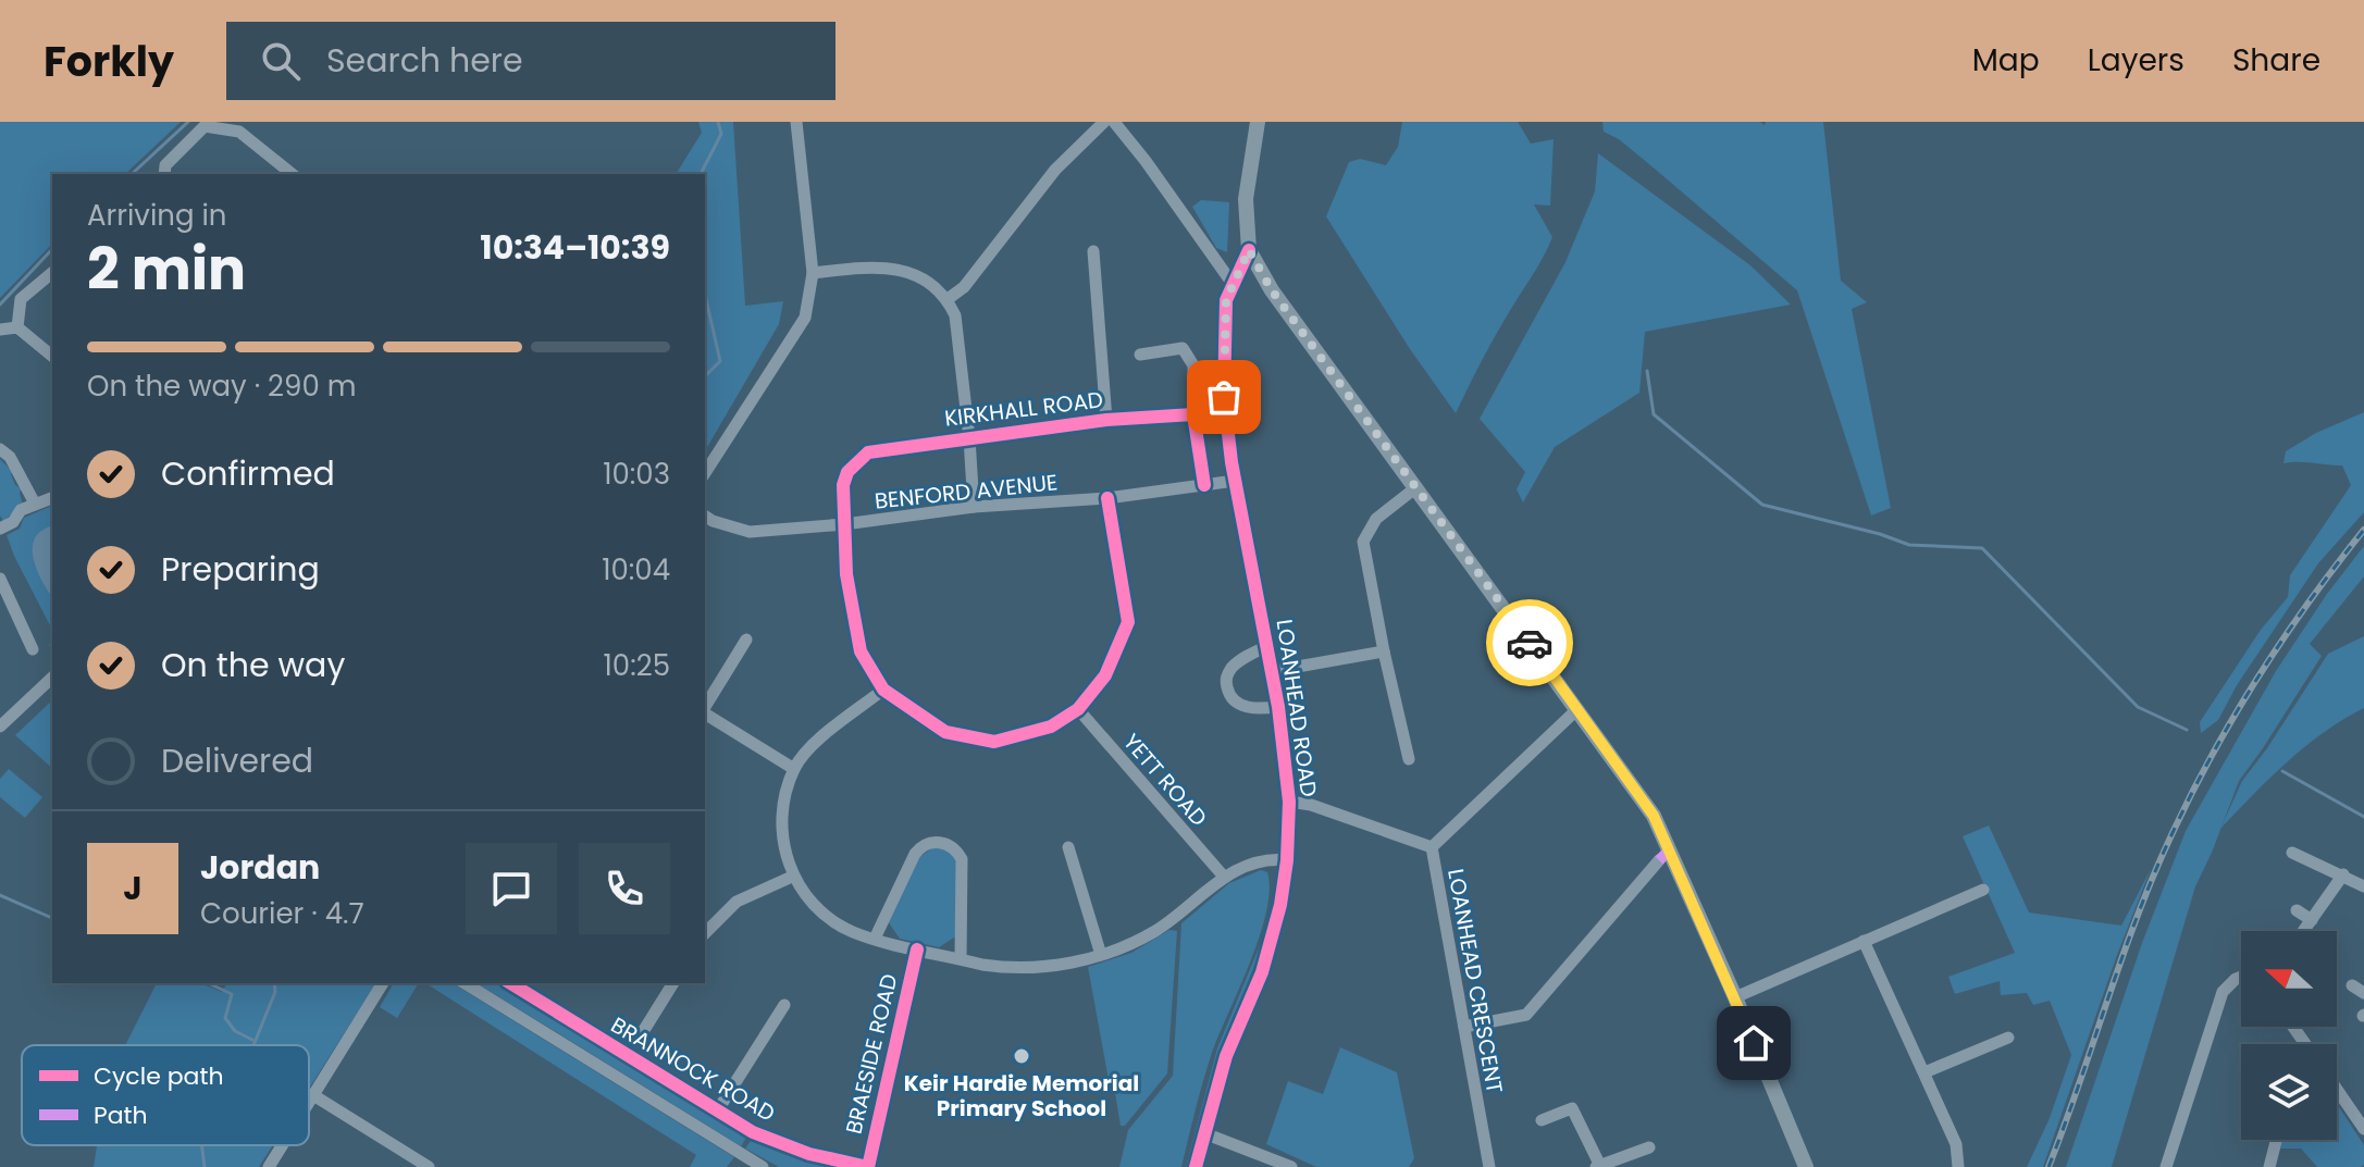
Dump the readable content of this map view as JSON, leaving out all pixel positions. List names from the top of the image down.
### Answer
{
  "streets": {
    "street": [
      "KIRKHALL ROAD",
      "BENFORD AVENUE",
      "LOANHEAD ROAD",
      "YETT ROAD",
      "LOANHEAD CRESCENT",
      "BRAESIDE ROAD",
      "BRANNOCK ROAD"
    ]
  },
  "crossings": [
    ["KIRKHALL ROAD", "BENFORD AVENUE"],
    ["KIRKHALL ROAD", "YETT ROAD"],
    ["BENFORD AVENUE", "LOANHEAD ROAD"],
    ["BENFORD AVENUE", "YETT ROAD"],
    ["LOANHEAD ROAD", "LOANHEAD CRESCENT"],
    ["BRAESIDE ROAD", "BRANNOCK ROAD"]
  ],
  "places": ["Keir Hardie Memorial Primary School"],
  "legend": ["Cycle path", "Path"],
  "north": "left",
  "page": {
    "header": "Forkly",
    "search": "Search here",
    "nav": ["Map", "Layers", "Share"],
    "heading": ["2 min", "Arriving in", "10:34–10:39"],
    "panel": ["Jordan", "Courier · 4.7"],
    "bar": "On the way · 290 m",
    "list": [
      ["Confirmed", "10:03"],
      ["Preparing", "10:04"],
      ["On the way", "10:25"],
      "Delivered"
    ],
    "round": "J"
  }
}
